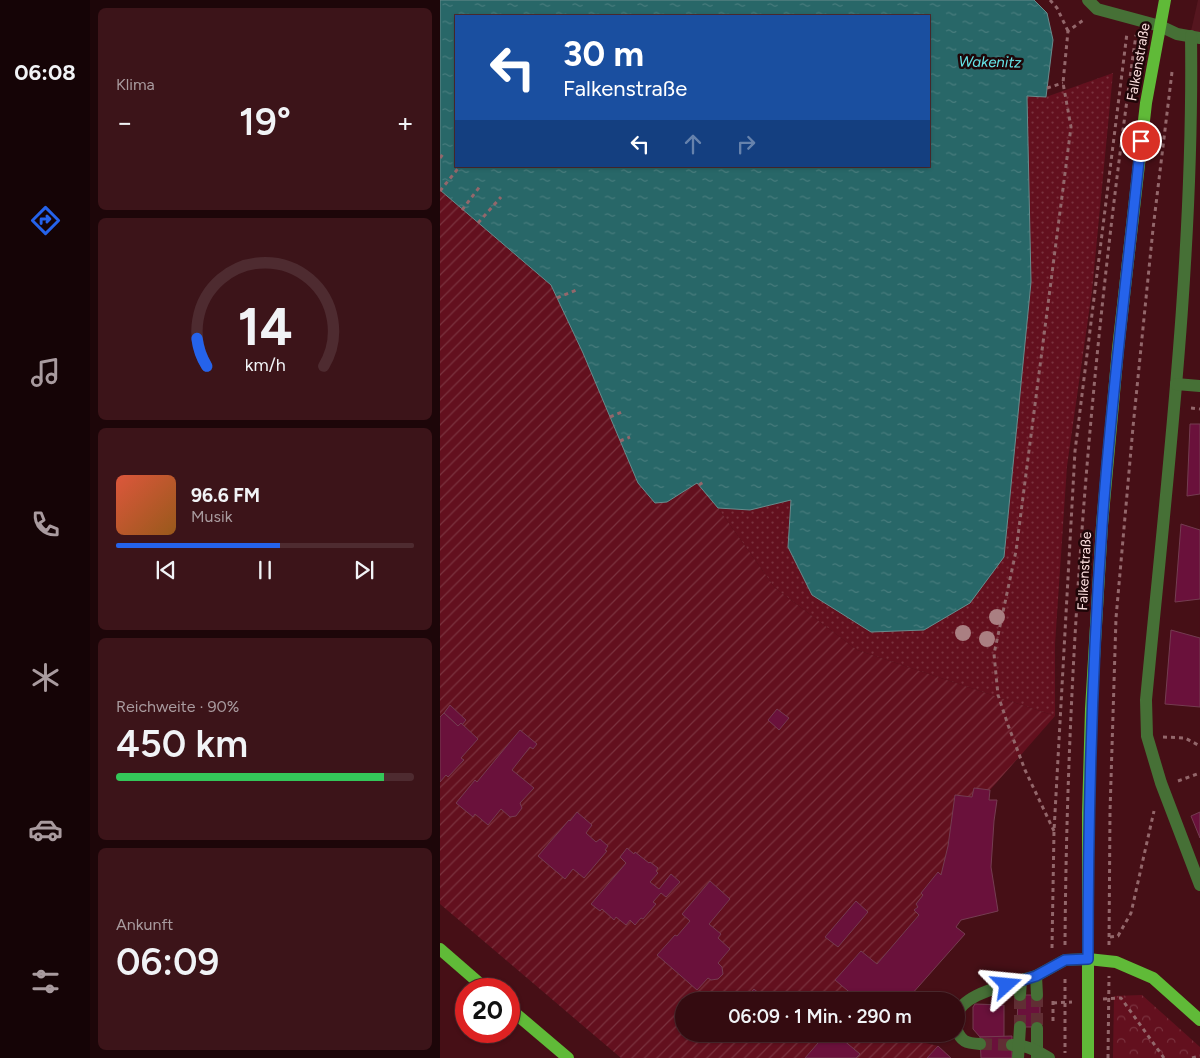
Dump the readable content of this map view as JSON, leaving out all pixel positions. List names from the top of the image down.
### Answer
{
  "streets": {
    "main road": ["Falkenstraße"]
  },
  "water": ["Wakenitz"],
  "page": {
    "tabs": "06:08",
    "tile": [
      "Klima",
      ["Reichweite · 90%", "450 km"],
      ["Ankunft", "06:09"]
    ],
    "turn": ["30 m", "Falkenstraße"],
    "heat": ["−", "19°", "+"],
    "song": ["96.6 FM", "Musik"],
    "limit": "20",
    "trip": "06:09 · 1 Min. · 290 m",
    "gauge": ["14", "km/h"]
  }
}
